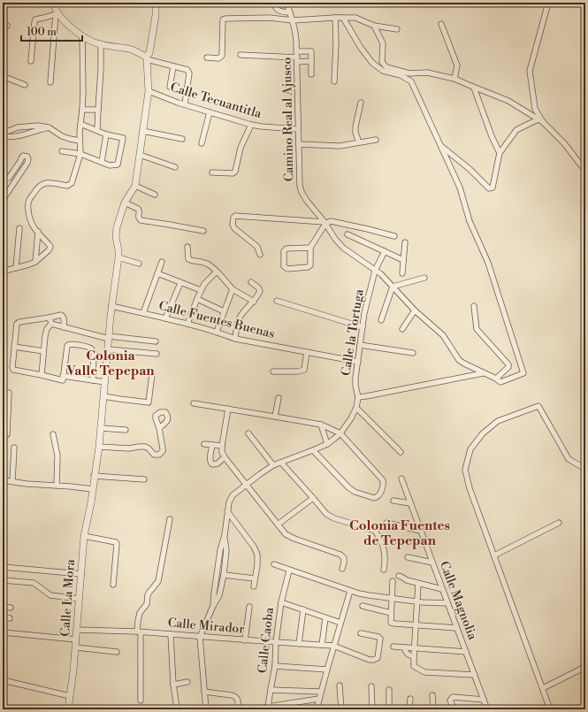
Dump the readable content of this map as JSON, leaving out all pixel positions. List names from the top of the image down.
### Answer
{
  "streets": {
    "street": [
      "Calle Tecuantitla",
      "Camino Real al Ajusco",
      "Calle Fuentes Buenas",
      "Calle la Tortuga",
      "Calle La Mora",
      "Calle Magnolia",
      "Calle Mirador",
      "Calle Caoba"
    ]
  },
  "crossings": [
    ["Calle Tecuantitla", "Camino Real al Ajusco"],
    ["Camino Real al Ajusco", "Calle la Tortuga"],
    ["Calle Fuentes Buenas", "Calle la Tortuga"],
    ["Calle Fuentes Buenas", "Calle La Mora"],
    ["Calle La Mora", "Calle Mirador"],
    ["Calle Mirador", "Calle Caoba"]
  ],
  "districts": ["Colonia Valle Tepepan", "Colonia Fuentes de Tepepan"],
  "scale_bar": "100 m"
}
